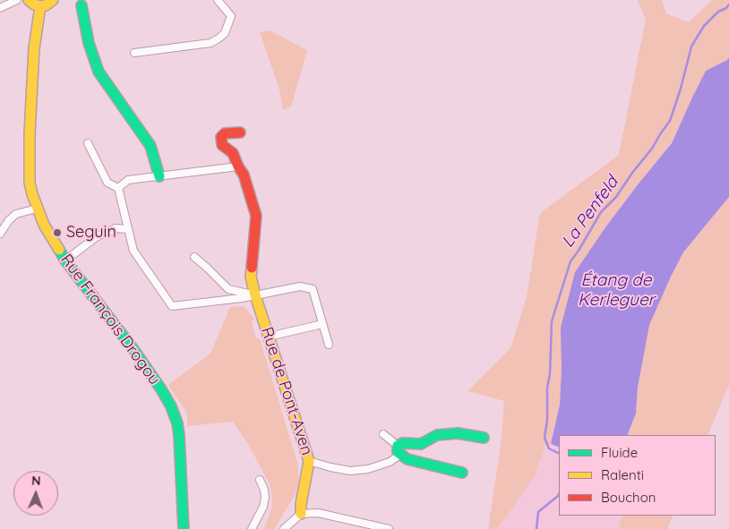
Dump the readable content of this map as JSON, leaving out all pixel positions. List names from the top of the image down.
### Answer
{
  "streets": {
    "street": ["Rue François Drogou", "Rue de Pont-Aven"]
  },
  "water": ["La Penfeld", "Étang de Kerleguer"],
  "places": ["Seguin"],
  "legend": ["Fluide", "Ralenti", "Bouchon"],
  "north": "top"
}
